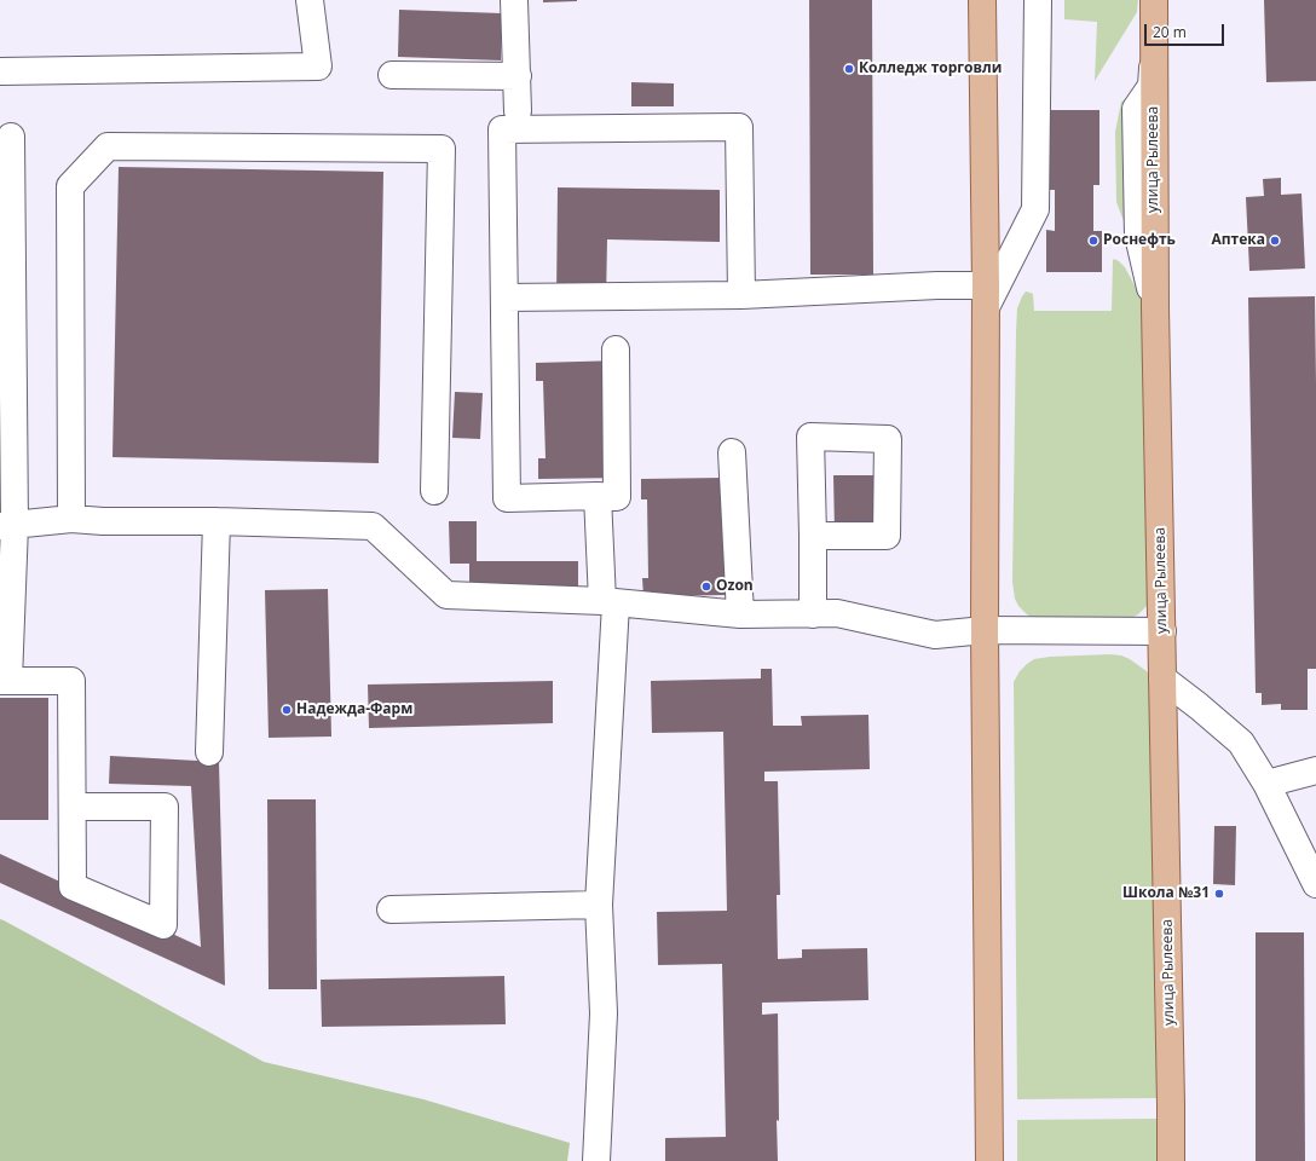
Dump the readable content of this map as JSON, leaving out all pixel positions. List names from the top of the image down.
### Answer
{
  "streets": {
    "main road": ["улица Рылеева"]
  },
  "places": [
    "Колледж торговли",
    "Роснефть",
    "Аптека",
    "Ozon",
    "Надежда-Фарм",
    "Школа №31"
  ],
  "scale_bar": "20 m"
}
